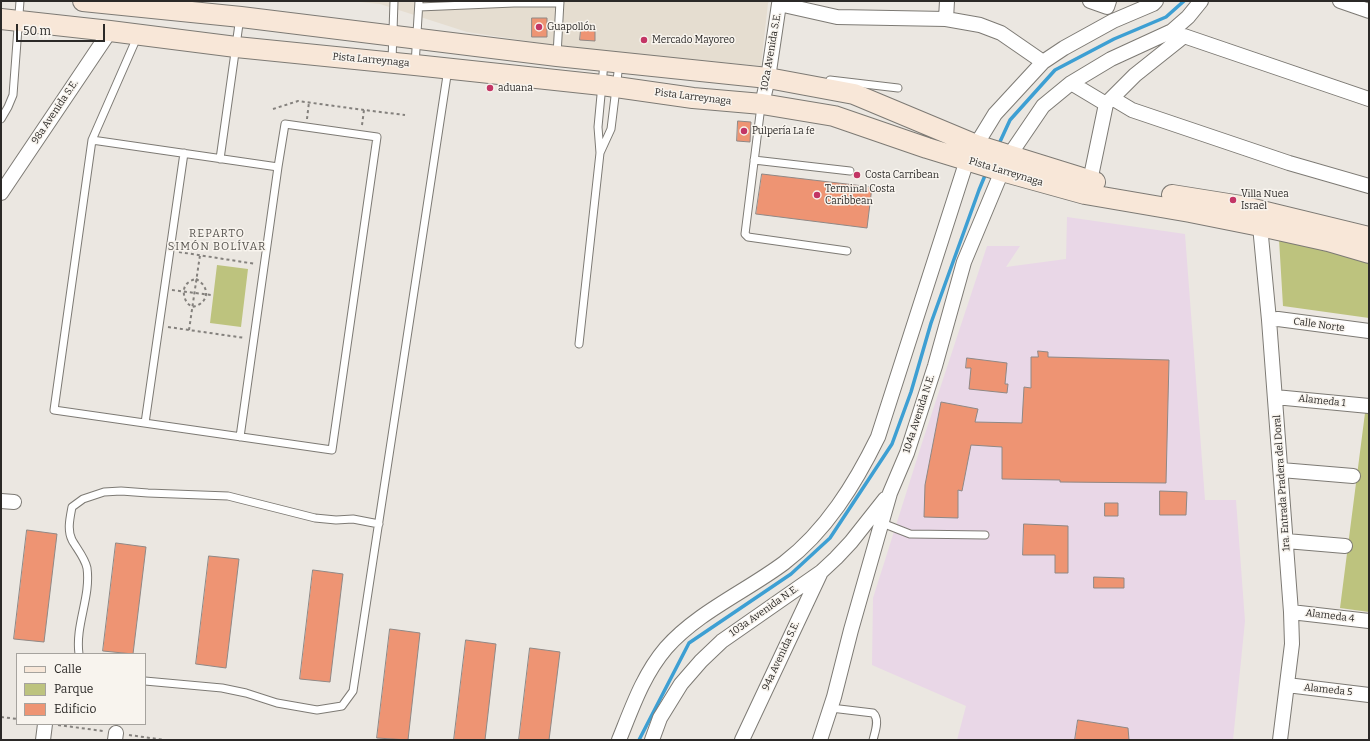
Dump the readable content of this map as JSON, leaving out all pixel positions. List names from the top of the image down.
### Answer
{
  "streets": {
    "main road": ["Pista Larreynaga"],
    "street": [
      "102a Avenida S.E.",
      "98a Avenida S.E.",
      "Calle Norte",
      "Alameda 1",
      "104a Avenida N.E.",
      "1ra. Entrada Pradera del Doral",
      "103a Avenida N.E.",
      "Alameda 4",
      "94a Avenida S.E.",
      "Alameda 5"
    ]
  },
  "crossings": [
    ["102a Avenida S.E.", "Pista Larreynaga"],
    ["Pista Larreynaga", "98a Avenida S.E."],
    ["Pista Larreynaga", "104a Avenida N.E."],
    ["Pista Larreynaga", "1ra. Entrada Pradera del Doral"],
    ["Calle Norte", "1ra. Entrada Pradera del Doral"],
    ["Alameda 1", "1ra. Entrada Pradera del Doral"],
    ["104a Avenida N.E.", "103a Avenida N.E."],
    ["1ra. Entrada Pradera del Doral", "Alameda 4"],
    ["1ra. Entrada Pradera del Doral", "Alameda 5"],
    ["103a Avenida N.E.", "94a Avenida S.E."]
  ],
  "districts": ["REPARTO SIMÓN BOLÍVAR"],
  "places": [
    "Guapollón",
    "Mercado Mayoreo",
    "aduana",
    "Pulpería La fe",
    "Costa Carribean",
    "Terminal Costa Caribbean",
    "Villa Nuea Israel"
  ],
  "legend": ["Calle", "Parque", "Edificio"],
  "scale_bar": "50 m"
}
